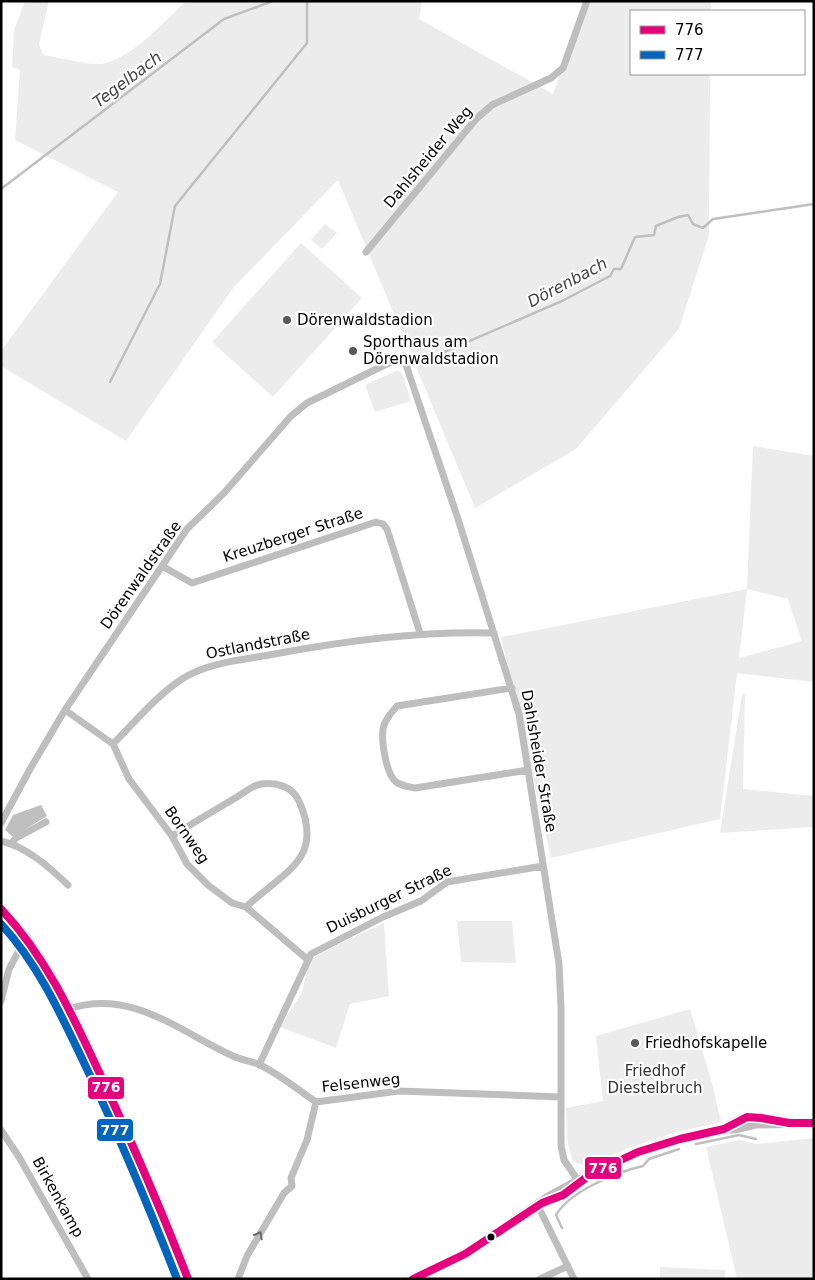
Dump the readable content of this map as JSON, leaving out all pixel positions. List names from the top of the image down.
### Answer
{
  "streets": {
    "street": [
      "Dahlsheider Weg",
      "Kreuzberger Straße",
      "Dörenwaldstraße",
      "Ostlandstraße",
      "Dahlsheider Straße",
      "Bornweg",
      "Duisburger Straße",
      "Felsenweg",
      "Birkenkamp"
    ]
  },
  "crossings": [
    ["Kreuzberger Straße", "Dörenwaldstraße"],
    ["Kreuzberger Straße", "Ostlandstraße"],
    ["Dörenwaldstraße", "Dahlsheider Straße"],
    ["Ostlandstraße", "Dahlsheider Straße"],
    ["Ostlandstraße", "Bornweg"],
    ["Dahlsheider Straße", "Duisburger Straße"],
    ["Dahlsheider Straße", "Felsenweg"],
    ["Bornweg", "Duisburger Straße"]
  ],
  "water": ["Tegelbach", "Dörenbach"],
  "parks": ["Friedhof Diestelbruch"],
  "places": ["Dörenwaldstadion", "Sporthaus am Dörenwaldstadion", "Friedhofskapelle"],
  "lines": ["transit line 776", "transit line 777"],
  "legend": ["776", "777"]
}
